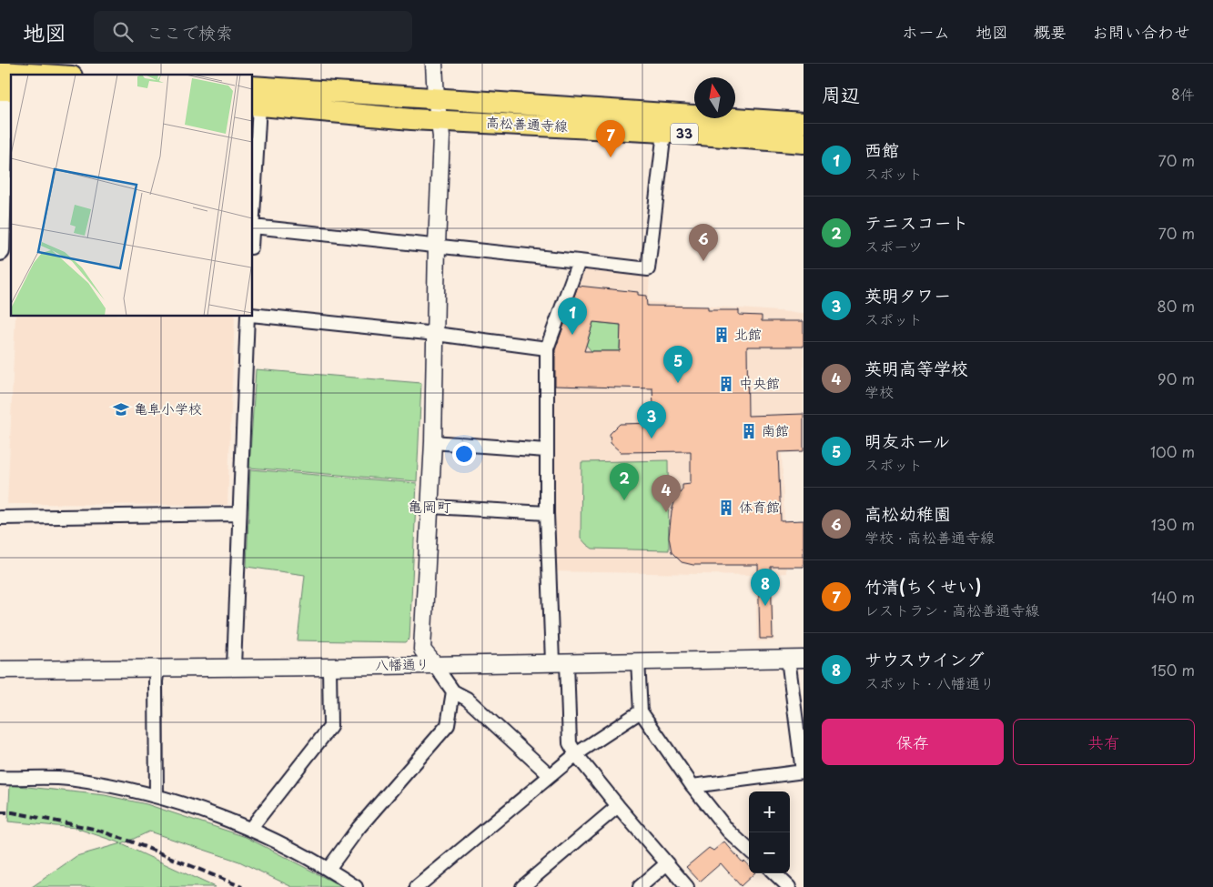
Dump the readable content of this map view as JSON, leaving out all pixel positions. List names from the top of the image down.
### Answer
{
  "streets": {
    "main road": ["高松善通寺線", "33"],
    "street": ["八幡通り"]
  },
  "districts": ["亀岡町"],
  "places": {
    "building": [
      "北館",
      "中央館",
      "南館",
      "体育館"
    ],
    "school or university": ["亀阜小学校"]
  },
  "north": "top",
  "page": {
    "header": "地図",
    "search": "ここで検索",
    "nav": [
      "ホーム",
      "地図",
      "概要",
      "お問い合わせ"
    ],
    "heading": ["周辺", "8件"],
    "pins": [
      "7",
      "6",
      "1",
      "5",
      "3",
      "2",
      "4",
      "8"
    ],
    "list": [
      {
        "mark": "1",
        "name": "西館",
        "note": "スポット",
        "value": "70 m"
      },
      {
        "mark": "2",
        "name": "テニスコート",
        "note": "スポーツ",
        "value": "70 m"
      },
      {
        "mark": "3",
        "name": "英明タワー",
        "note": "スポット",
        "value": "80 m"
      },
      {
        "mark": "4",
        "name": "英明高等学校",
        "note": "学校",
        "value": "90 m"
      },
      {
        "mark": "5",
        "name": "明友ホール",
        "note": "スポット",
        "value": "100 m"
      },
      {
        "mark": "6",
        "name": "高松幼稚園",
        "note": "学校 · 高松善通寺線",
        "value": "130 m"
      },
      {
        "mark": "7",
        "name": "竹清(ちくせい)",
        "note": "レストラン · 高松善通寺線",
        "value": "140 m"
      },
      {
        "mark": "8",
        "name": "サウスウイング",
        "note": "スポット · 八幡通り",
        "value": "150 m"
      }
    ],
    "buttons": ["保存", "共有"],
    "map_buttons": ["+", "−"]
  }
}
